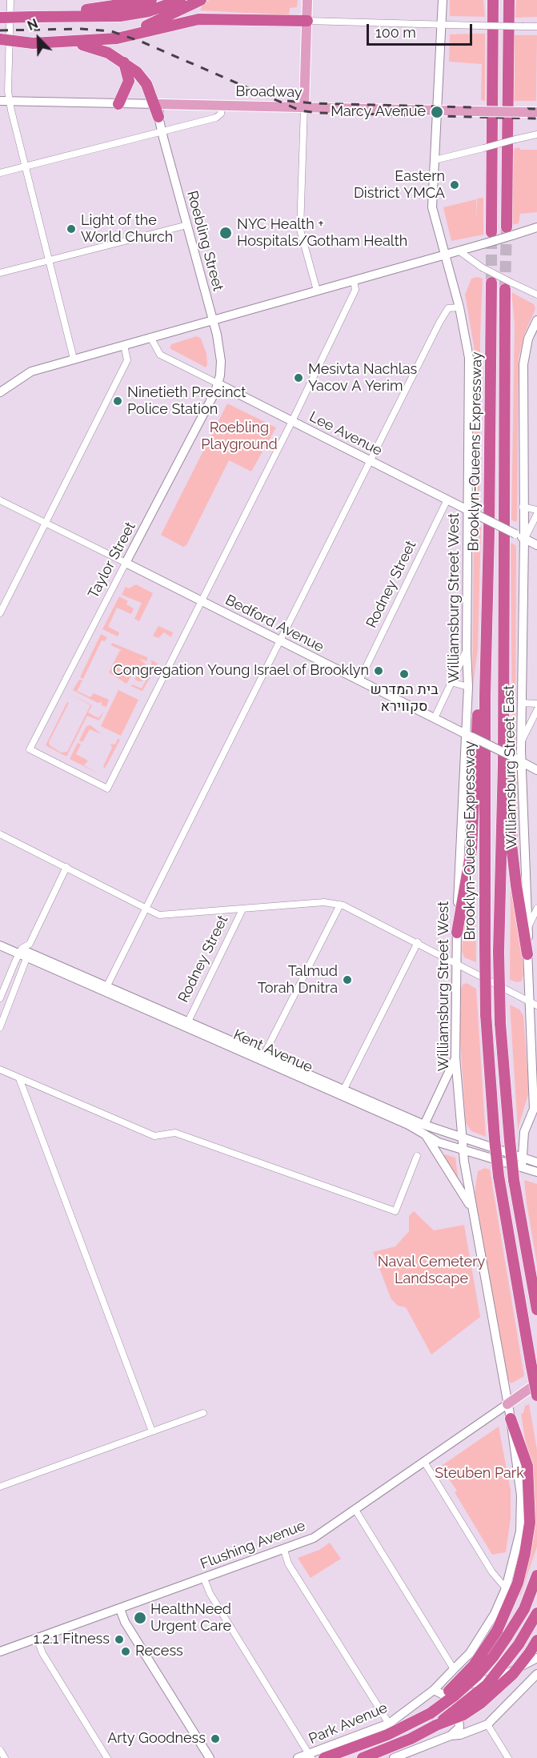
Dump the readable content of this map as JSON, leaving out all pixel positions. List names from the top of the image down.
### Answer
{
  "streets": {
    "highway": ["Brooklyn-Queens Expressway"],
    "main road": [
      "Broadway",
      "Roebling Street",
      "Lee Avenue",
      "Taylor Street",
      "Williamsburg Street West",
      "Bedford Avenue",
      "Williamsburg Street East",
      "Kent Avenue",
      "Flushing Avenue",
      "Park Avenue"
    ],
    "street": ["Rodney Street"]
  },
  "crossings": [
    ["Roebling Street", "Lee Avenue"],
    ["Roebling Street", "Taylor Street"],
    ["Lee Avenue", "Taylor Street"],
    ["Lee Avenue", "Rodney Street"],
    ["Lee Avenue", "Williamsburg Street West"],
    ["Lee Avenue", "Williamsburg Street East"],
    ["Taylor Street", "Bedford Avenue"],
    ["Rodney Street", "Bedford Avenue"],
    ["Rodney Street", "Kent Avenue"],
    ["Williamsburg Street West", "Bedford Avenue"],
    ["Williamsburg Street West", "Kent Avenue"],
    ["Williamsburg Street West", "Flushing Avenue"],
    ["Williamsburg Street West", "Park Avenue"],
    ["Bedford Avenue", "Williamsburg Street East"],
    ["Williamsburg Street East", "Kent Avenue"]
  ],
  "parks": ["Roebling Playground", "Naval Cemetery Landscape", "Steuben Park"],
  "places": [
    "Marcy Avenue",
    "Eastern District YMCA",
    "Light of the World Church",
    "NYC Health + Hospitals/Gotham Health",
    "Mesivta Nachlas Yacov A Yerim",
    "Ninetieth Precinct Police Station",
    "Congregation Young Israel of Brooklyn",
    "בית המדרש סקווירא",
    "Talmud Torah Dnitra",
    "HealthNeed Urgent Care",
    "1.2.1 Fitness",
    "Recess",
    "Arty Goodness"
  ],
  "scale_bar": "100 m",
  "north": "top left"
}
